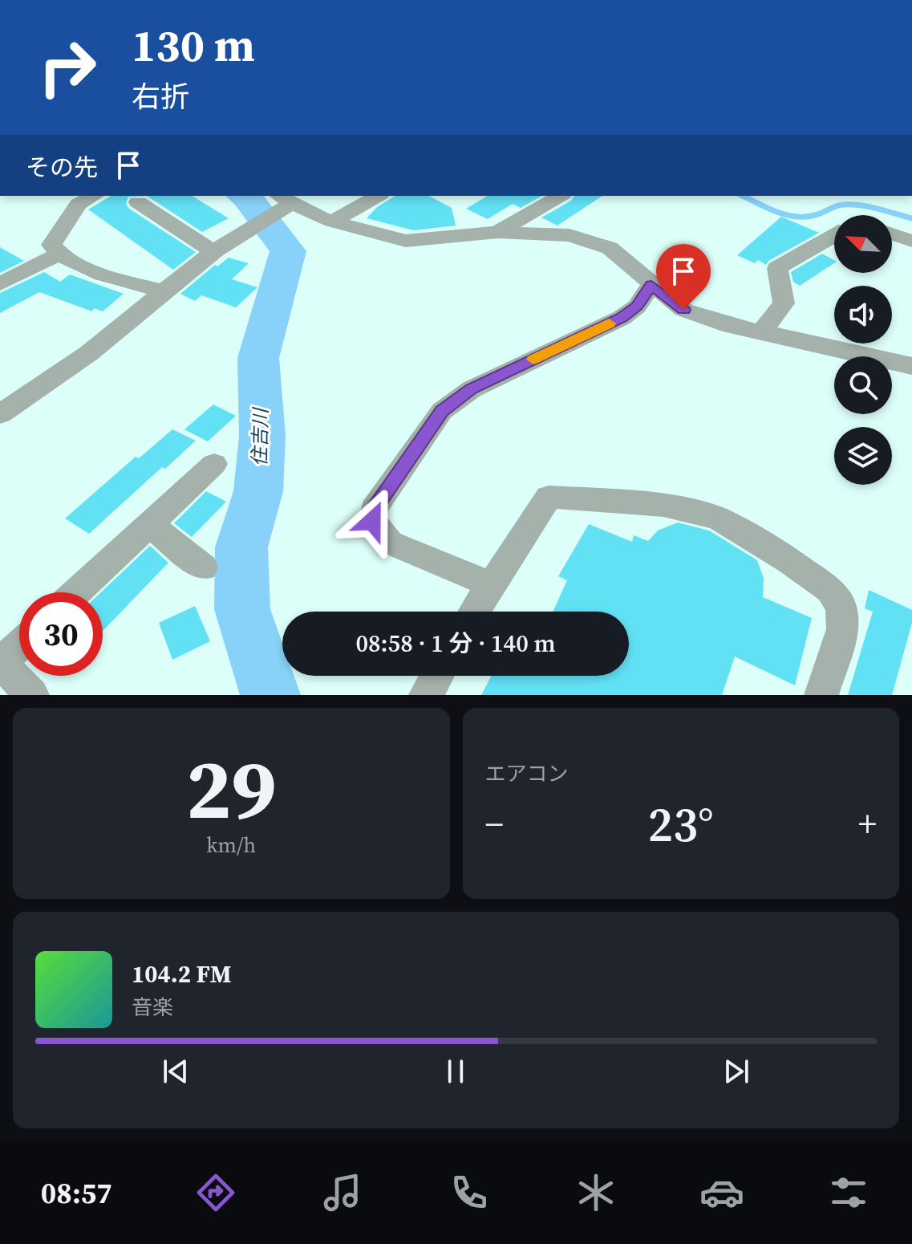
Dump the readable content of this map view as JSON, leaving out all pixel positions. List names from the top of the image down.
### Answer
{
  "water": ["住吉川"],
  "north": "top left",
  "page": {
    "turn": ["130 m", "右折"],
    "then": "その先",
    "limit": "30",
    "trip": "08:58 · 1 分 · 140 m",
    "tile": [
      ["29", "km/h"],
      "エアコン"
    ],
    "heat": ["−", "23°", "+"],
    "song": ["104.2 FM", "音楽"],
    "tabs": "08:57"
  }
}
